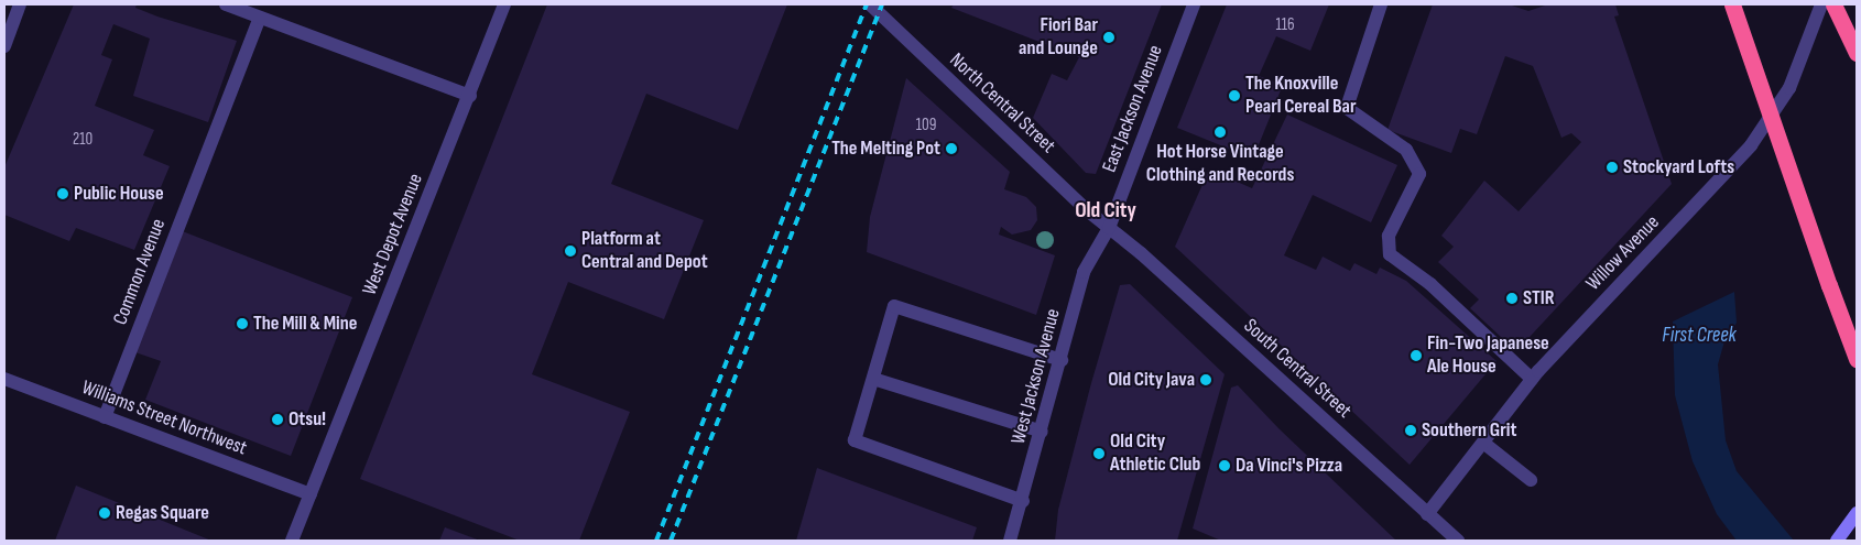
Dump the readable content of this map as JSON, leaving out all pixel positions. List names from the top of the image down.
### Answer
{
  "streets": {
    "street": [
      "North Central Street",
      "East Jackson Avenue",
      "West Depot Avenue",
      "Willow Avenue",
      "Common Avenue",
      "South Central Street",
      "West Jackson Avenue",
      "Williams Street Northwest"
    ]
  },
  "crossings": [
    ["North Central Street", "East Jackson Avenue"],
    ["North Central Street", "South Central Street"],
    ["North Central Street", "West Jackson Avenue"],
    ["East Jackson Avenue", "South Central Street"],
    ["East Jackson Avenue", "West Jackson Avenue"],
    ["West Depot Avenue", "Williams Street Northwest"],
    ["Willow Avenue", "South Central Street"],
    ["Common Avenue", "Williams Street Northwest"],
    ["South Central Street", "West Jackson Avenue"]
  ],
  "districts": ["Old City"],
  "water": ["First Creek"],
  "places": [
    "Fiori Bar and Lounge",
    "The Knoxville Pearl Cereal Bar",
    "Hot Horse Vintage Clothing and Records",
    "The Melting Pot",
    "Stockyard Lofts",
    "Public House",
    "Platform at Central and Depot",
    "STIR",
    "The Mill & Mine",
    "Fin-Two Japanese Ale House",
    "Old City Java",
    "Otsu!",
    "Southern Grit",
    "Old City Athletic Club",
    "Da Vinci's Pizza",
    "Regas Square"
  ],
  "house_numbers": ["116", "109", "210"]
}
